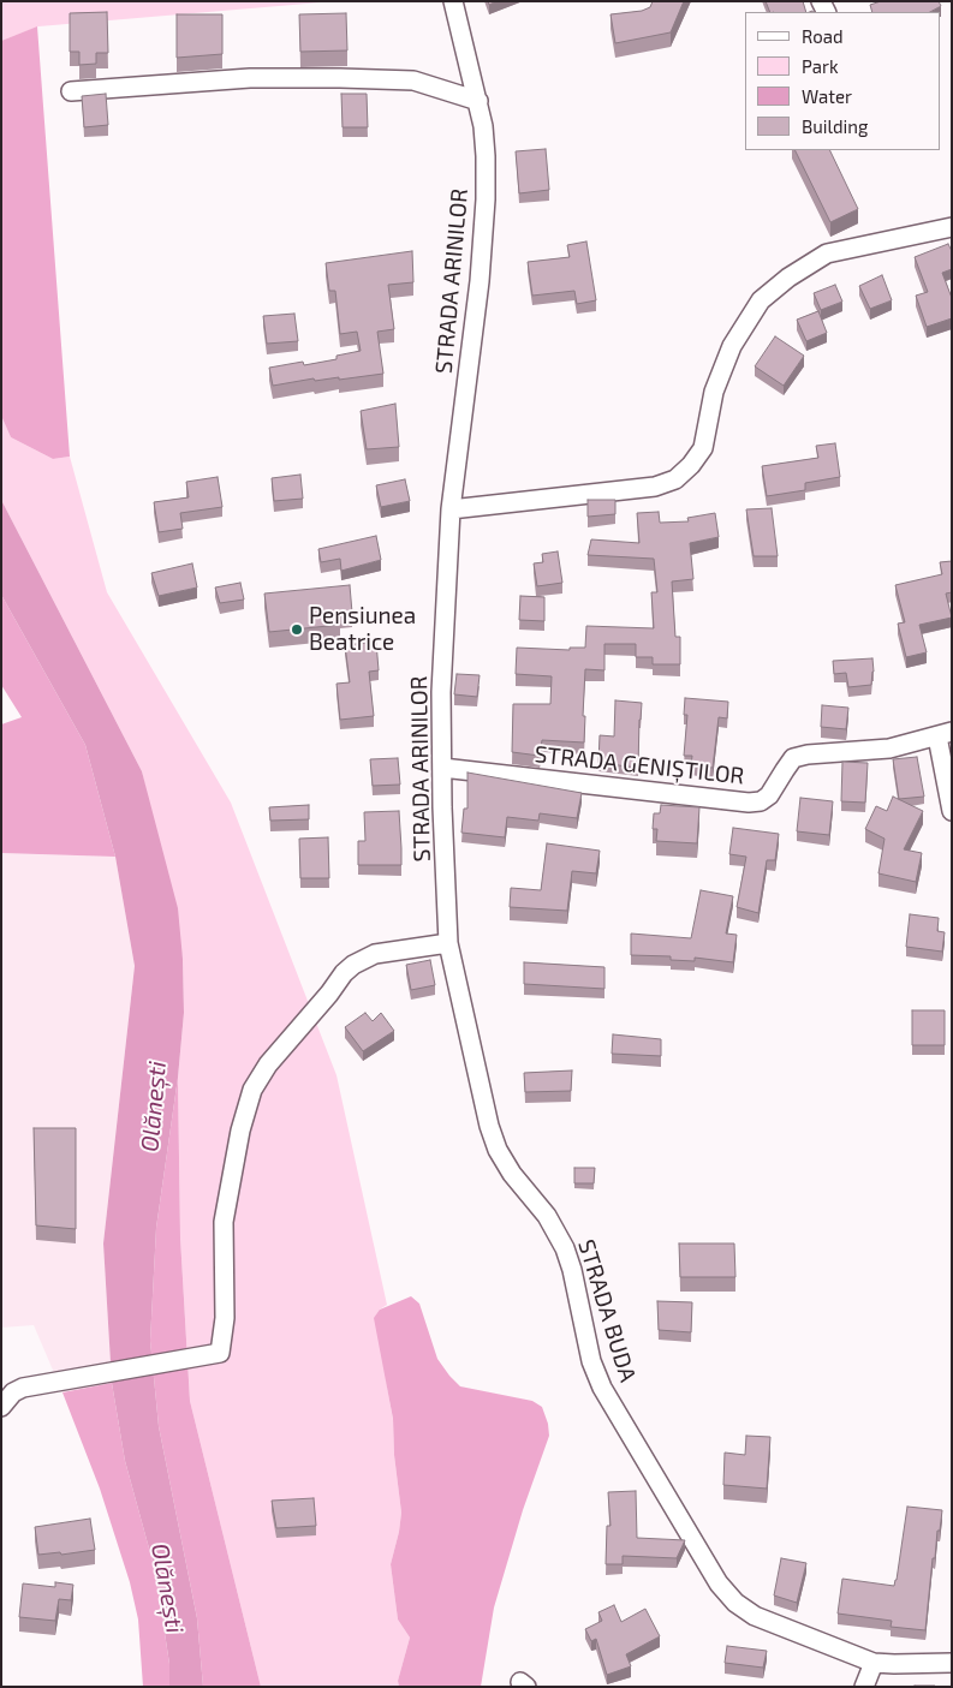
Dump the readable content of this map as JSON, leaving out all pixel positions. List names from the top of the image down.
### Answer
{
  "streets": {
    "street": ["STRADA ARINILOR", "STRADA GENIȘTILOR", "STRADA BUDA"]
  },
  "crossings": [
    ["STRADA ARINILOR", "STRADA GENIȘTILOR"],
    ["STRADA ARINILOR", "STRADA BUDA"]
  ],
  "water": ["Olănești"],
  "places": ["Pensiunea Beatrice"],
  "legend": [
    "Road",
    "Park",
    "Water",
    "Building"
  ]
}
